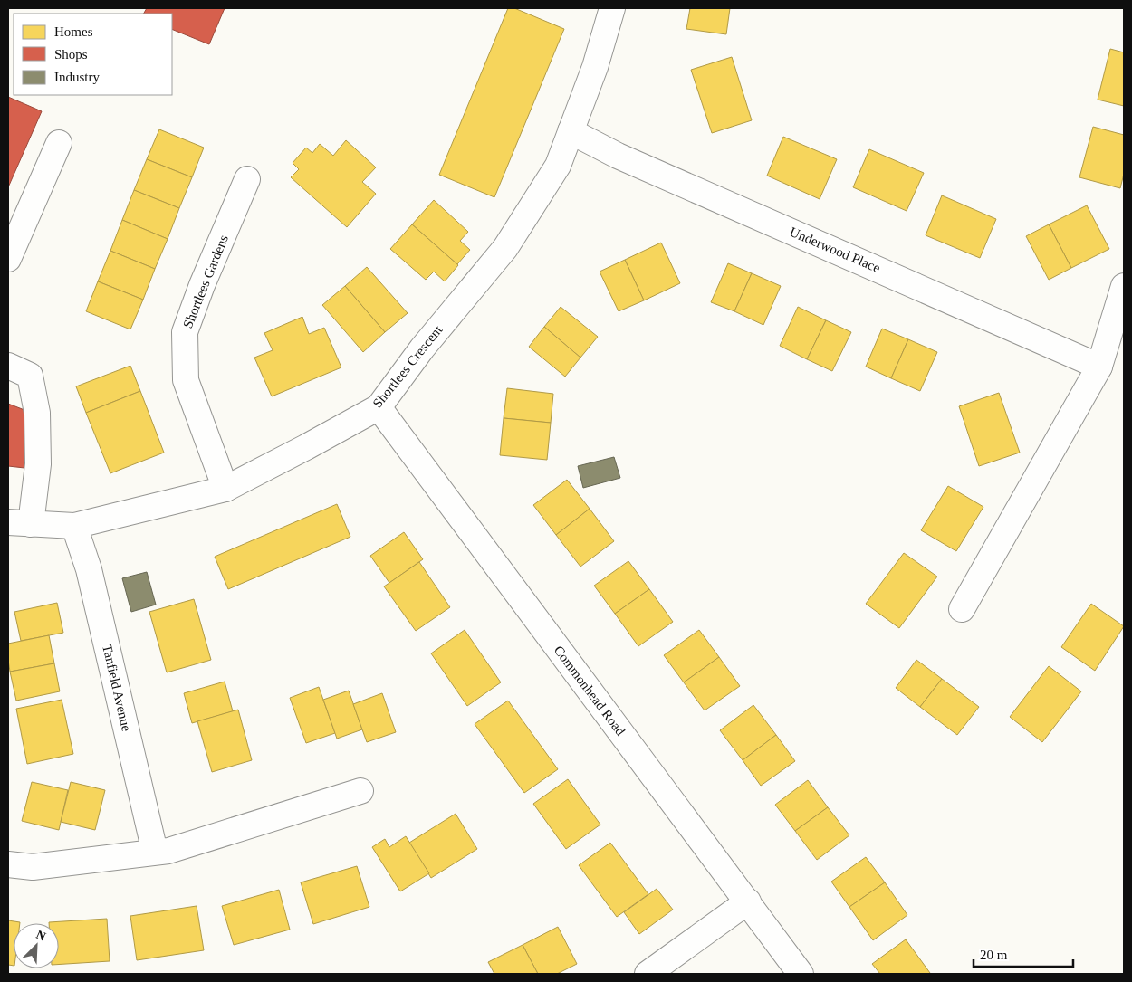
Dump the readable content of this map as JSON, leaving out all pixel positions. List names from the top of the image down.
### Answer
{
  "streets": {
    "street": [
      "Underwood Place",
      "Shortlees Gardens",
      "Shortlees Crescent",
      "Tanfield Avenue",
      "Commonhead Road"
    ]
  },
  "crossings": [
    ["Underwood Place", "Shortlees Crescent"],
    ["Shortlees Gardens", "Shortlees Crescent"],
    ["Shortlees Crescent", "Tanfield Avenue"],
    ["Shortlees Crescent", "Commonhead Road"]
  ],
  "legend": ["Homes", "Shops", "Industry"],
  "scale_bar": "20 m",
  "north": "top right"
}
